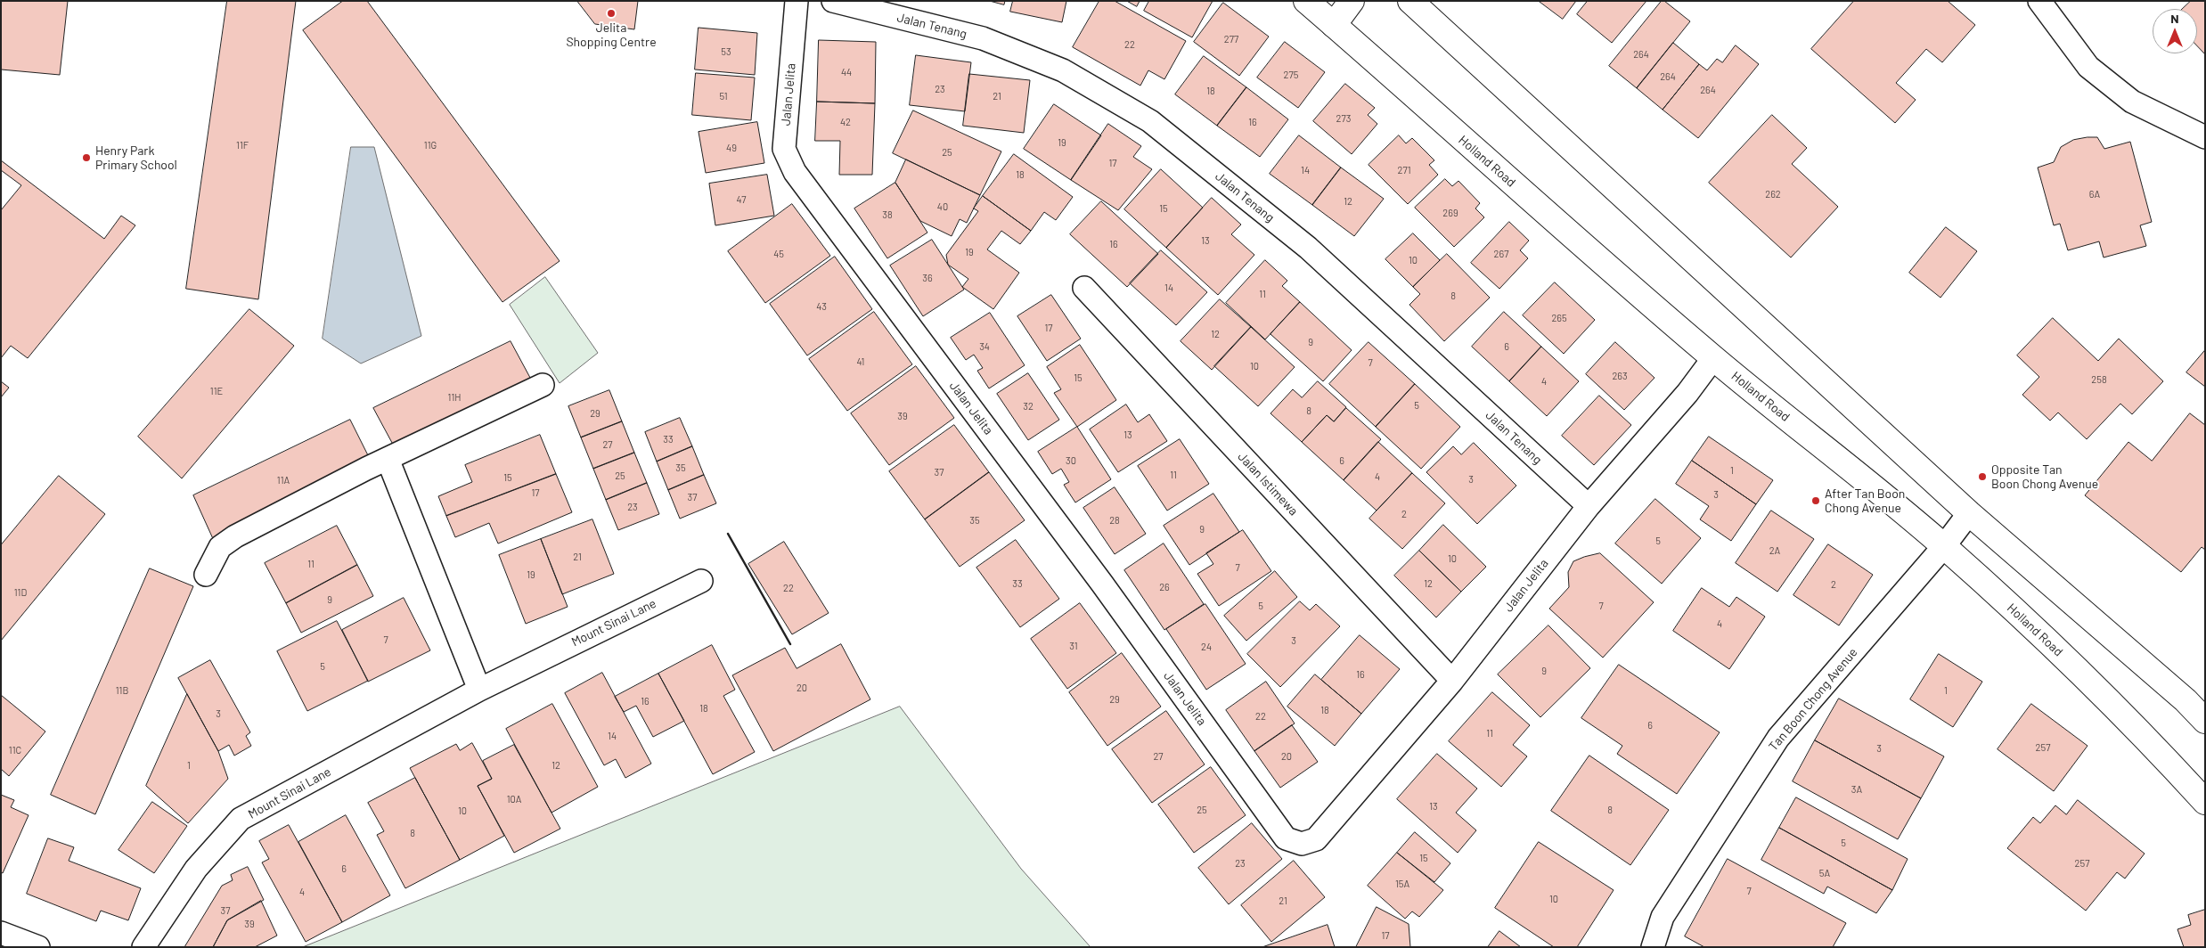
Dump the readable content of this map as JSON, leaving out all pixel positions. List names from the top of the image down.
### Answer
{
  "streets": {
    "main road": ["Holland Road"],
    "street": [
      "Jalan Tenang",
      "Jalan Jelita",
      "Jalan Istimewa",
      "Mount Sinai Lane",
      "Tan Boon Chong Avenue"
    ]
  },
  "crossings": [
    ["Jalan Tenang", "Jalan Jelita"],
    ["Jalan Jelita", "Holland Road"],
    ["Jalan Jelita", "Jalan Istimewa"],
    ["Holland Road", "Tan Boon Chong Avenue"]
  ],
  "places": [
    "Jelita Shopping Centre",
    "Henry Park Primary School",
    "Opposite Tan Boon Chong Avenue",
    "After Tan Boon Chong Avenue"
  ],
  "house_numbers": [
    "277",
    "22",
    "53",
    "264",
    "44",
    "275",
    "264",
    "23",
    "264",
    "18",
    "51",
    "21",
    "273",
    "42",
    "16",
    "19",
    "11F",
    "11G",
    "49",
    "25",
    "17",
    "14",
    "271",
    "18",
    "262",
    "6A",
    "47",
    "12",
    "40",
    "15",
    "269",
    "38",
    "13",
    "16",
    "19",
    "45",
    "267",
    "10",
    "36",
    "14",
    "11",
    "8",
    "43",
    "265",
    "17",
    "12",
    "9",
    "34",
    "6",
    "41",
    "7",
    "10",
    "263",
    "15",
    "258",
    "4",
    "11E",
    "11H",
    "5",
    "32",
    "8",
    "29",
    "39",
    "13",
    "33",
    "27",
    "30",
    "6",
    "35",
    "1",
    "37",
    "11",
    "25",
    "4",
    "15",
    "3",
    "11A",
    "17",
    "3",
    "37",
    "23",
    "2",
    "35",
    "28",
    "9",
    "5",
    "2A",
    "21",
    "10",
    "11",
    "7",
    "19",
    "33",
    "12",
    "2",
    "26",
    "22",
    "11D",
    "9",
    "5",
    "7",
    "4",
    "7",
    "3",
    "31",
    "24",
    "5",
    "9",
    "16",
    "20",
    "11B",
    "1",
    "29",
    "16",
    "18",
    "18",
    "3",
    "22",
    "6",
    "11",
    "14",
    "257",
    "3",
    "11C",
    "27",
    "20",
    "1",
    "12",
    "3A",
    "10A",
    "13",
    "25",
    "8",
    "10",
    "8",
    "5",
    "15",
    "23",
    "257",
    "6",
    "5A",
    "15A",
    "7",
    "4",
    "10",
    "21",
    "37",
    "39",
    "17"
  ],
  "north": "top"
}
